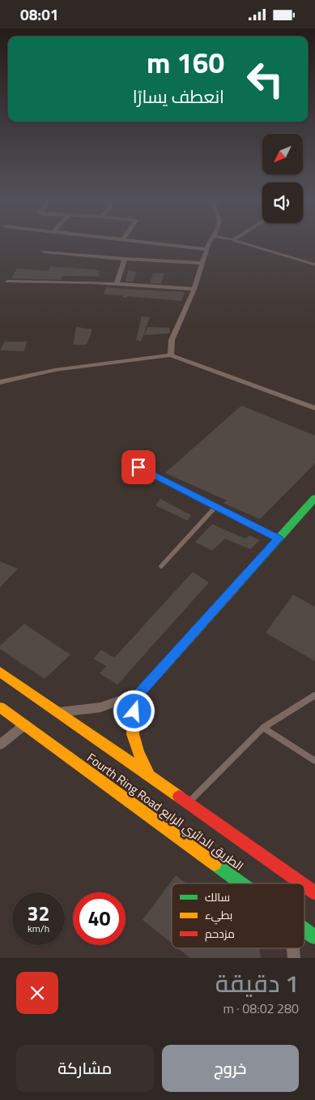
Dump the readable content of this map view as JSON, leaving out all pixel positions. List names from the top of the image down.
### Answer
{
  "streets": {
    "main road": ["Fourth Ring Road الطريق الدائري الرابع"]
  },
  "legend": ["سالك", "بطيء", "مزدحم"],
  "north": "bottom left",
  "page": {
    "status": "08:01",
    "turn": ["160 m", "انعطف يسارًا"],
    "speed": "32 km/h",
    "limit": "40",
    "heading": ["1 دقيقة", "280 m · 08:02"],
    "buttons": ["خروج", "مشاركة"]
  }
}
